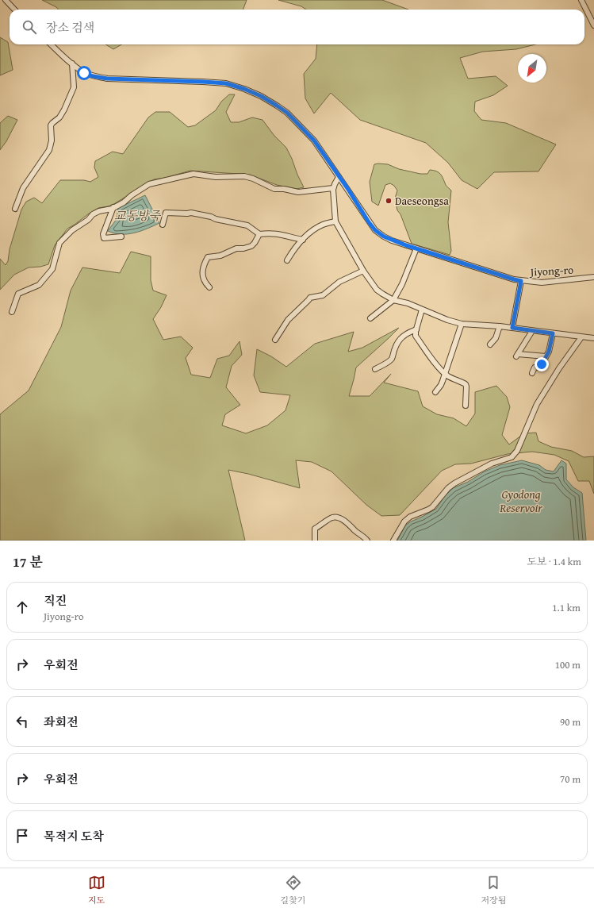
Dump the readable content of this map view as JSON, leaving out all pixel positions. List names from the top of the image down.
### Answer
{
  "streets": {
    "street": ["Jiyong-ro"]
  },
  "water": ["교동방죽", "Gyodong Reservoir"],
  "places": ["Daeseongsa"],
  "north": "bottom left",
  "page": {
    "search": "장소 검색",
    "heading": ["17 분", "도보 · 1.4 km"],
    "list": [
      ["직진", "Jiyong-ro", "1.1 km"],
      ["우회전", "100 m"],
      ["좌회전", "90 m"],
      ["우회전", "70 m"],
      "목적지 도착"
    ],
    "nav": ["지도", "길찾기", "저장됨"]
  }
}
